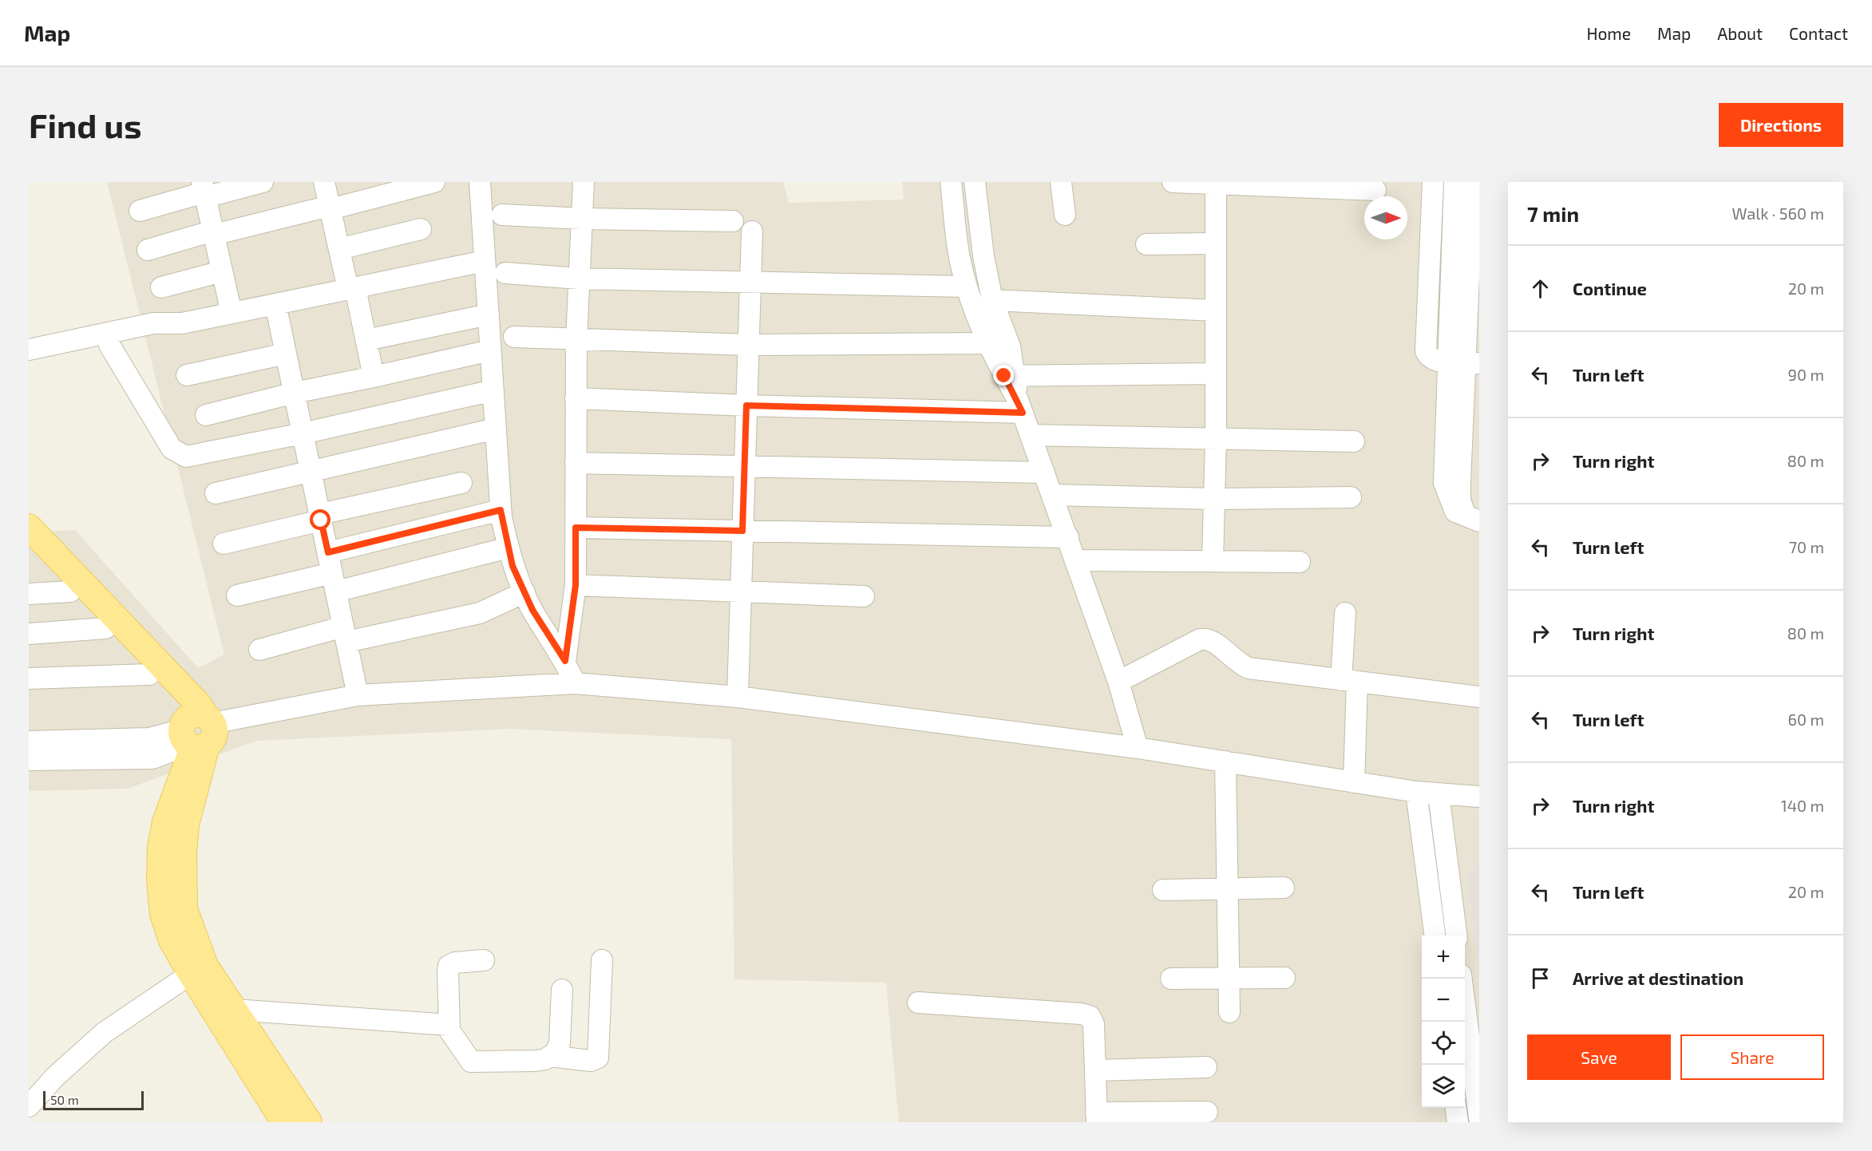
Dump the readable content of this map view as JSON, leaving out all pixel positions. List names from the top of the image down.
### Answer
{
  "scale_bar": "50 m",
  "north": "right",
  "page": {
    "header": "Map",
    "nav": [
      "Home",
      "Map",
      "About",
      "Contact"
    ],
    "buttons": [
      "Directions",
      ["Save", "Share"]
    ],
    "title": "Find us",
    "heading": ["7 min", "Walk · 560 m"],
    "list": [
      ["Continue", "20 m"],
      ["Turn left", "90 m"],
      ["Turn right", "80 m"],
      ["Turn left", "70 m"],
      ["Turn right", "80 m"],
      ["Turn left", "60 m"],
      ["Turn right", "140 m"],
      ["Turn left", "20 m"],
      "Arrive at destination"
    ],
    "map_buttons": ["+", "−"],
    "scale": "50 m"
  }
}
